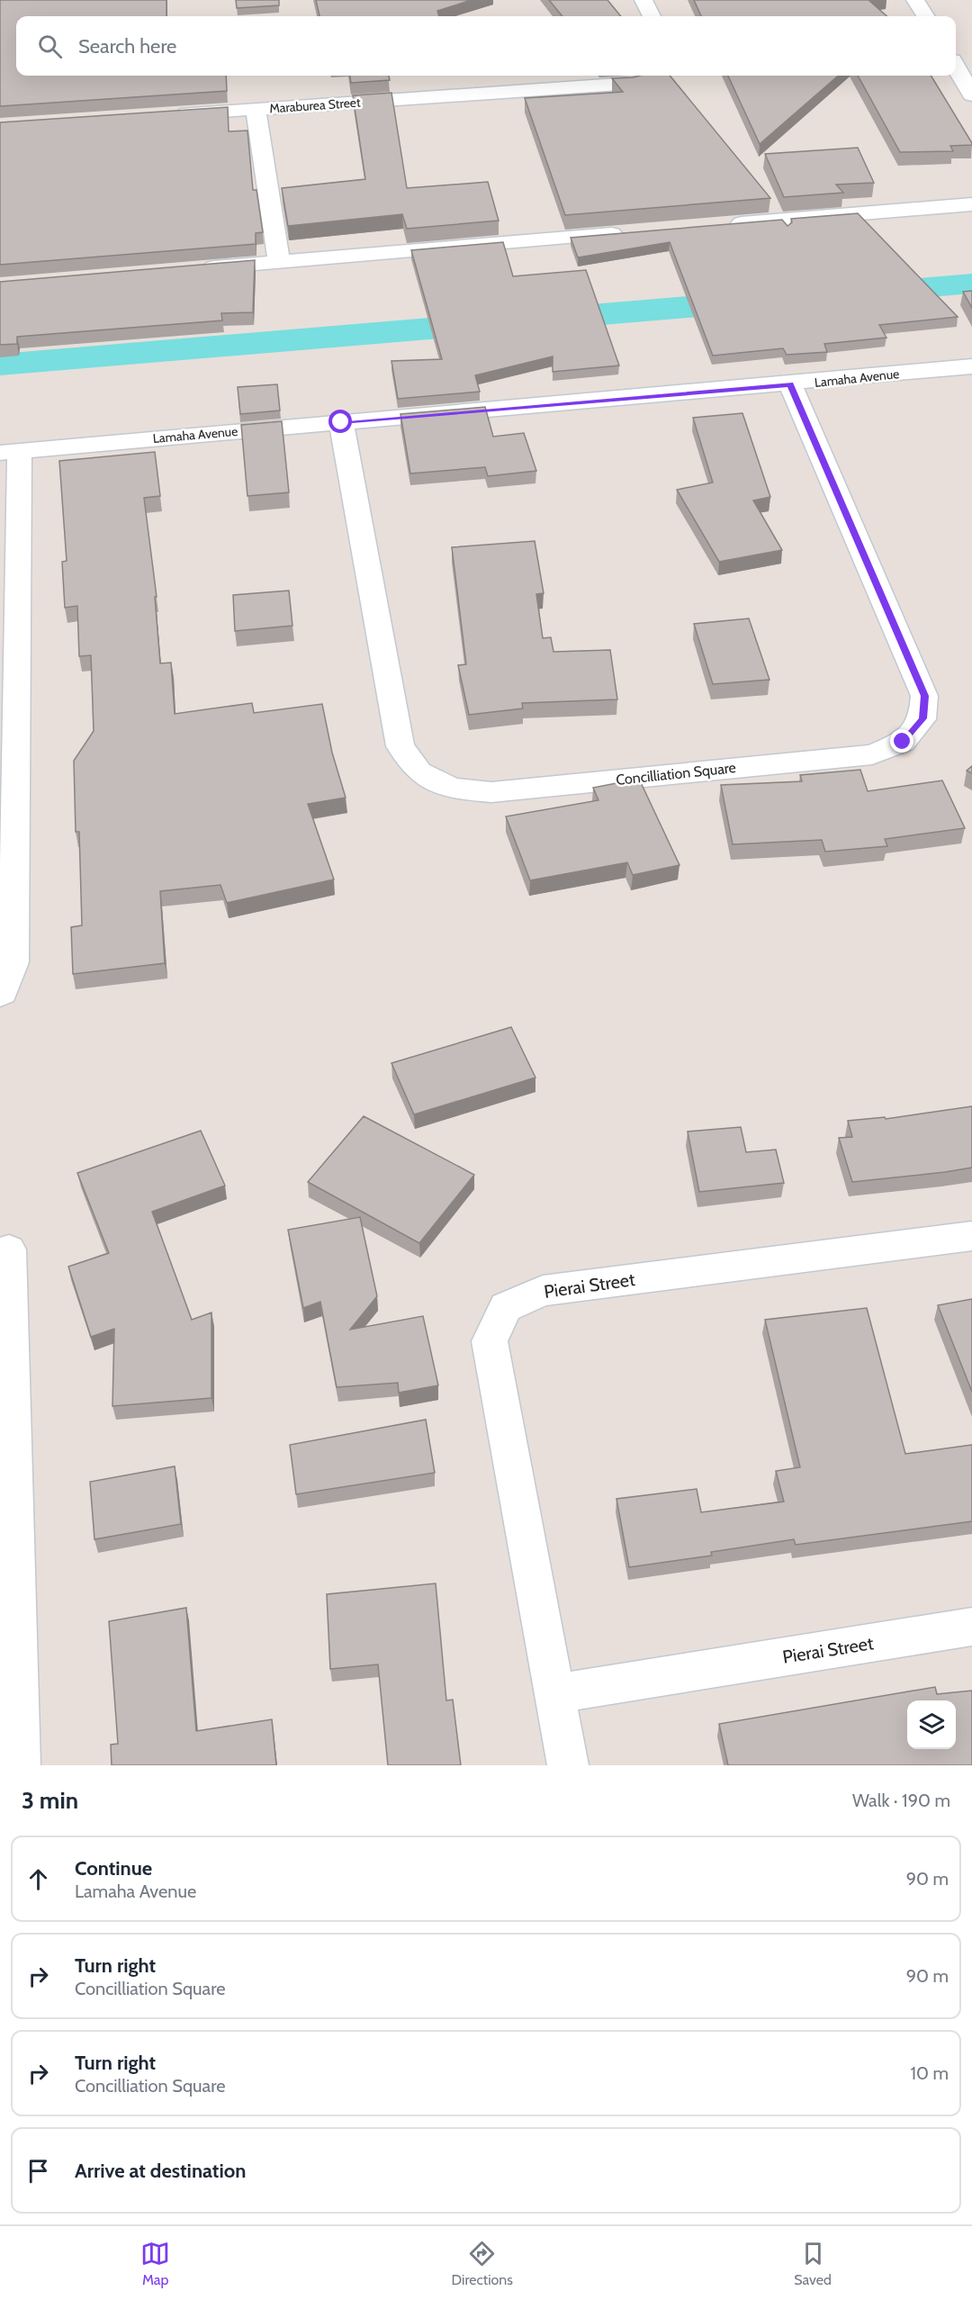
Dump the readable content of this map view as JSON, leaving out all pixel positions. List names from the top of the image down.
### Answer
{
  "streets": {
    "street": [
      "Maraburea Street",
      "Lamaha Avenue",
      "Concilliation Square",
      "Pierai Street"
    ]
  },
  "crossings": [
    ["Lamaha Avenue", "Concilliation Square"]
  ],
  "page": {
    "search": "Search here",
    "heading": ["3 min", "Walk · 190 m"],
    "list": [
      ["Continue", "Lamaha Avenue", "90 m"],
      ["Turn right", "Concilliation Square", "90 m"],
      ["Turn right", "Concilliation Square", "10 m"],
      "Arrive at destination"
    ],
    "nav": ["Map", "Directions", "Saved"]
  }
}
